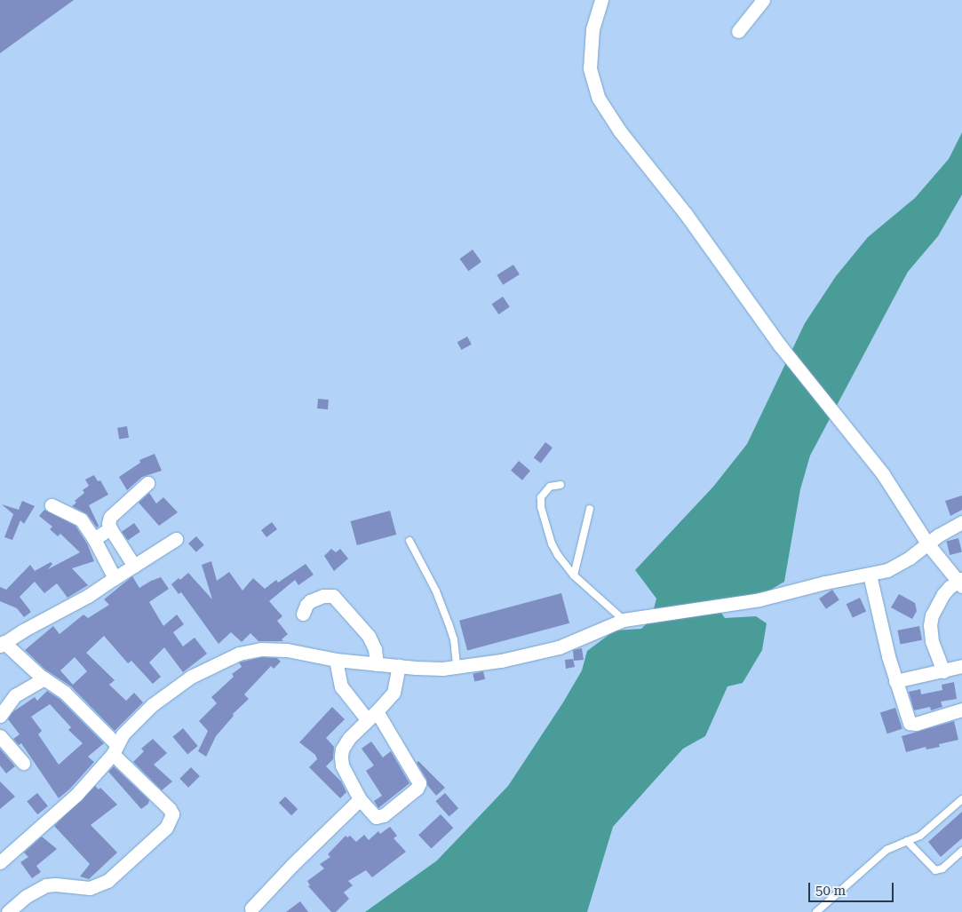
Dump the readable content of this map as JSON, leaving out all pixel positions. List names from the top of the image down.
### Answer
{
  "scale_bar": "50 m"
}
